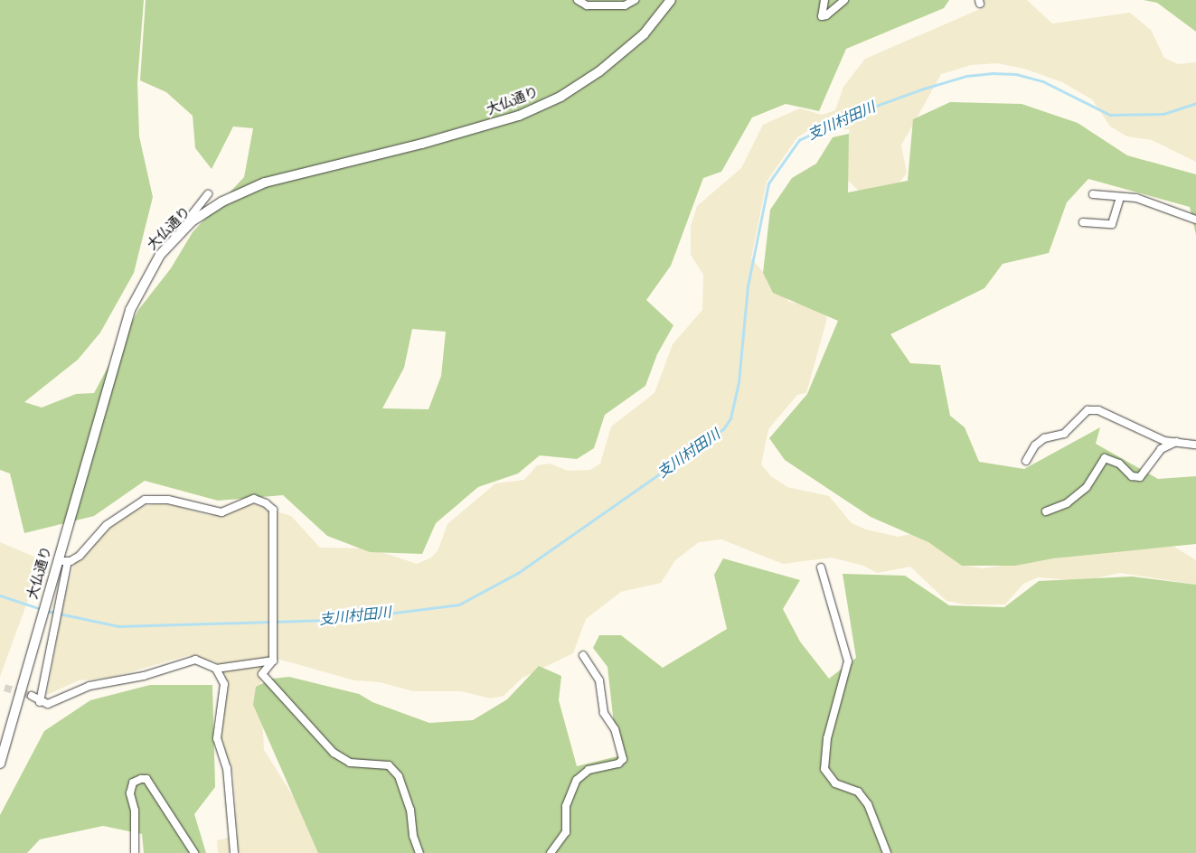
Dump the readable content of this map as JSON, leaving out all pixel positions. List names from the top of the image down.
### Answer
{
  "streets": {
    "street": ["大仏通り"]
  },
  "water": ["支川村田川"]
}
